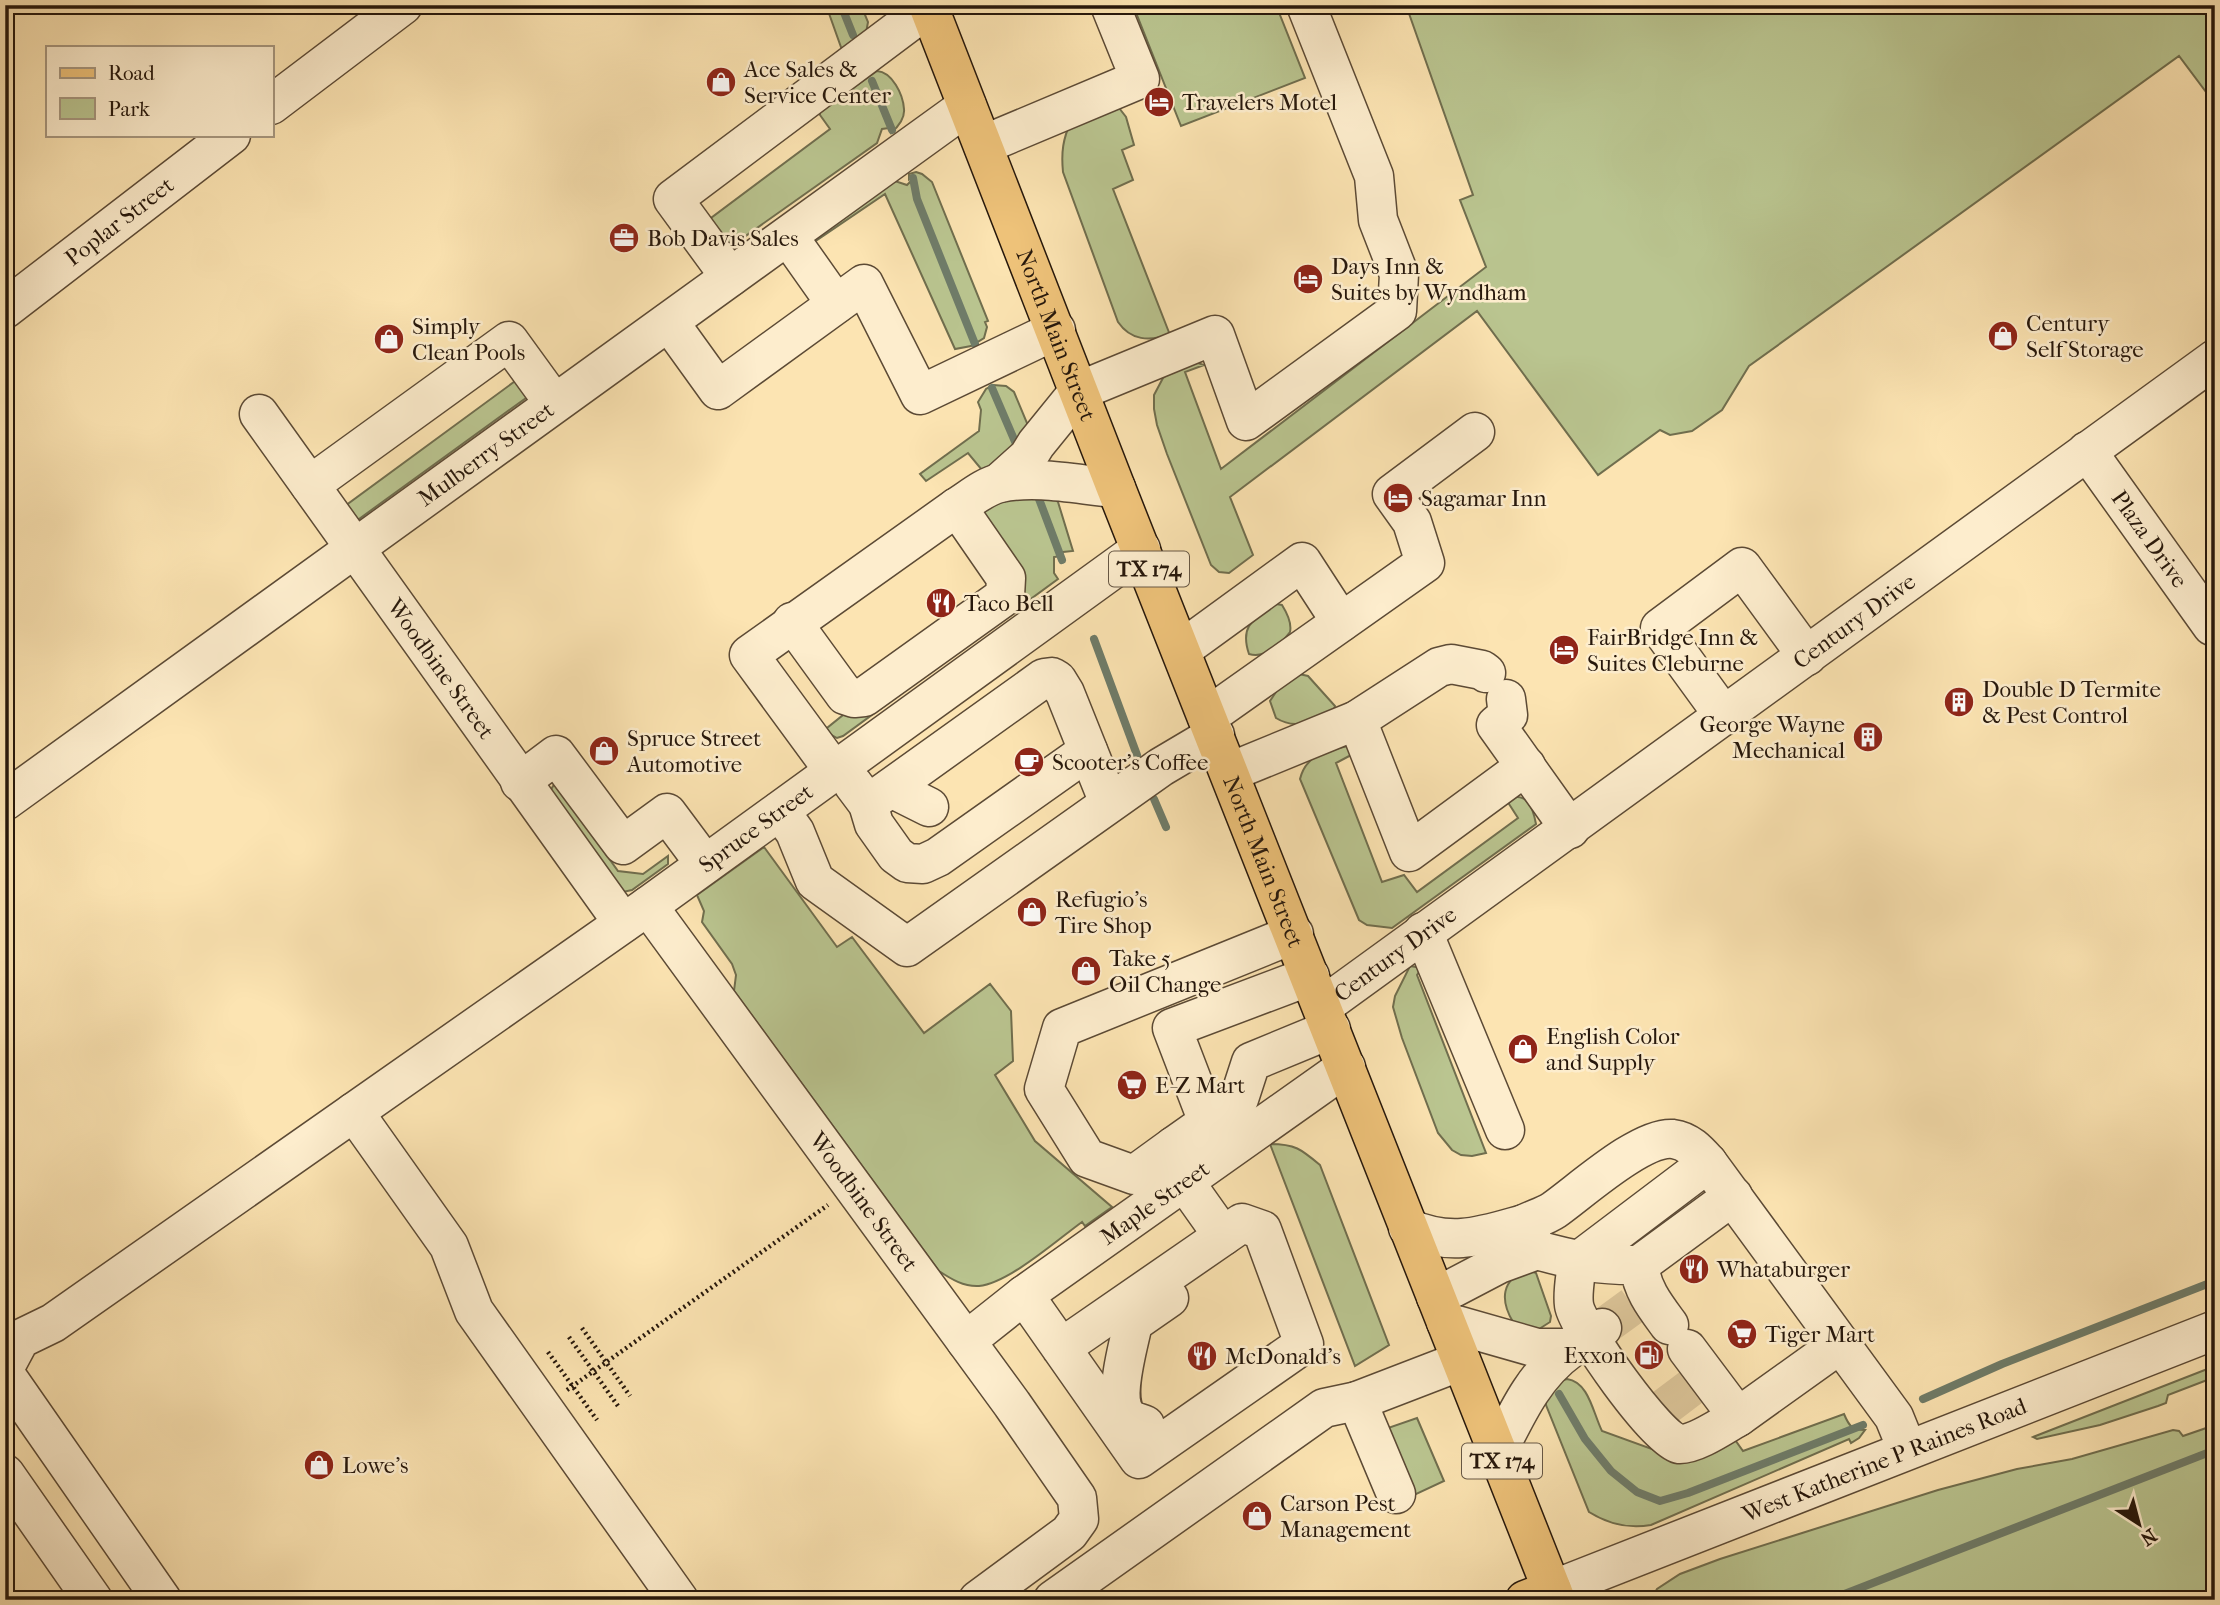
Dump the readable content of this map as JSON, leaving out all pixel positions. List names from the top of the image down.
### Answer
{
  "streets": {
    "main road": ["North Main Street", "TX 174"],
    "street": [
      "Poplar Street",
      "Mulberry Street",
      "Plaza Drive",
      "Century Drive",
      "Woodbine Street",
      "Spruce Street",
      "Maple Street",
      "West Katherine P Raines Road"
    ]
  },
  "crossings": [
    ["North Main Street", "Mulberry Street"],
    ["North Main Street", "Century Drive"],
    ["North Main Street", "Spruce Street"],
    ["North Main Street", "Maple Street"],
    ["North Main Street", "West Katherine P Raines Road"],
    ["Mulberry Street", "Woodbine Street"],
    ["Plaza Drive", "Century Drive"],
    ["Woodbine Street", "Spruce Street"],
    ["Woodbine Street", "Maple Street"]
  ],
  "places": {
    "shop": [
      "Ace Sales & Service Center",
      "Century Self Storage",
      "Simply Clean Pools",
      "Spruce Street Automotive",
      "Refugio's Tire Shop",
      "Take 5 Oil Change",
      "English Color and Supply",
      "Lowe's",
      "Carson Pest Management"
    ],
    "hotel": [
      "Travelers Motel",
      "Days Inn & Suites by Wyndham",
      "Sagamar Inn",
      "FairBridge Inn & Suites Cleburne"
    ],
    "office": ["Bob Davis Sales"],
    "restaurant": ["Taco Bell", "Whataburger", "McDonald's"],
    "building": ["Double D Termite & Pest Control", "George Wayne Mechanical"],
    "cafe": ["Scooter's Coffee"],
    "supermarket": ["E-Z Mart", "Tiger Mart"],
    "fuel station": ["Exxon"]
  },
  "legend": ["Road", "Park"],
  "north": "bottom right"
}
